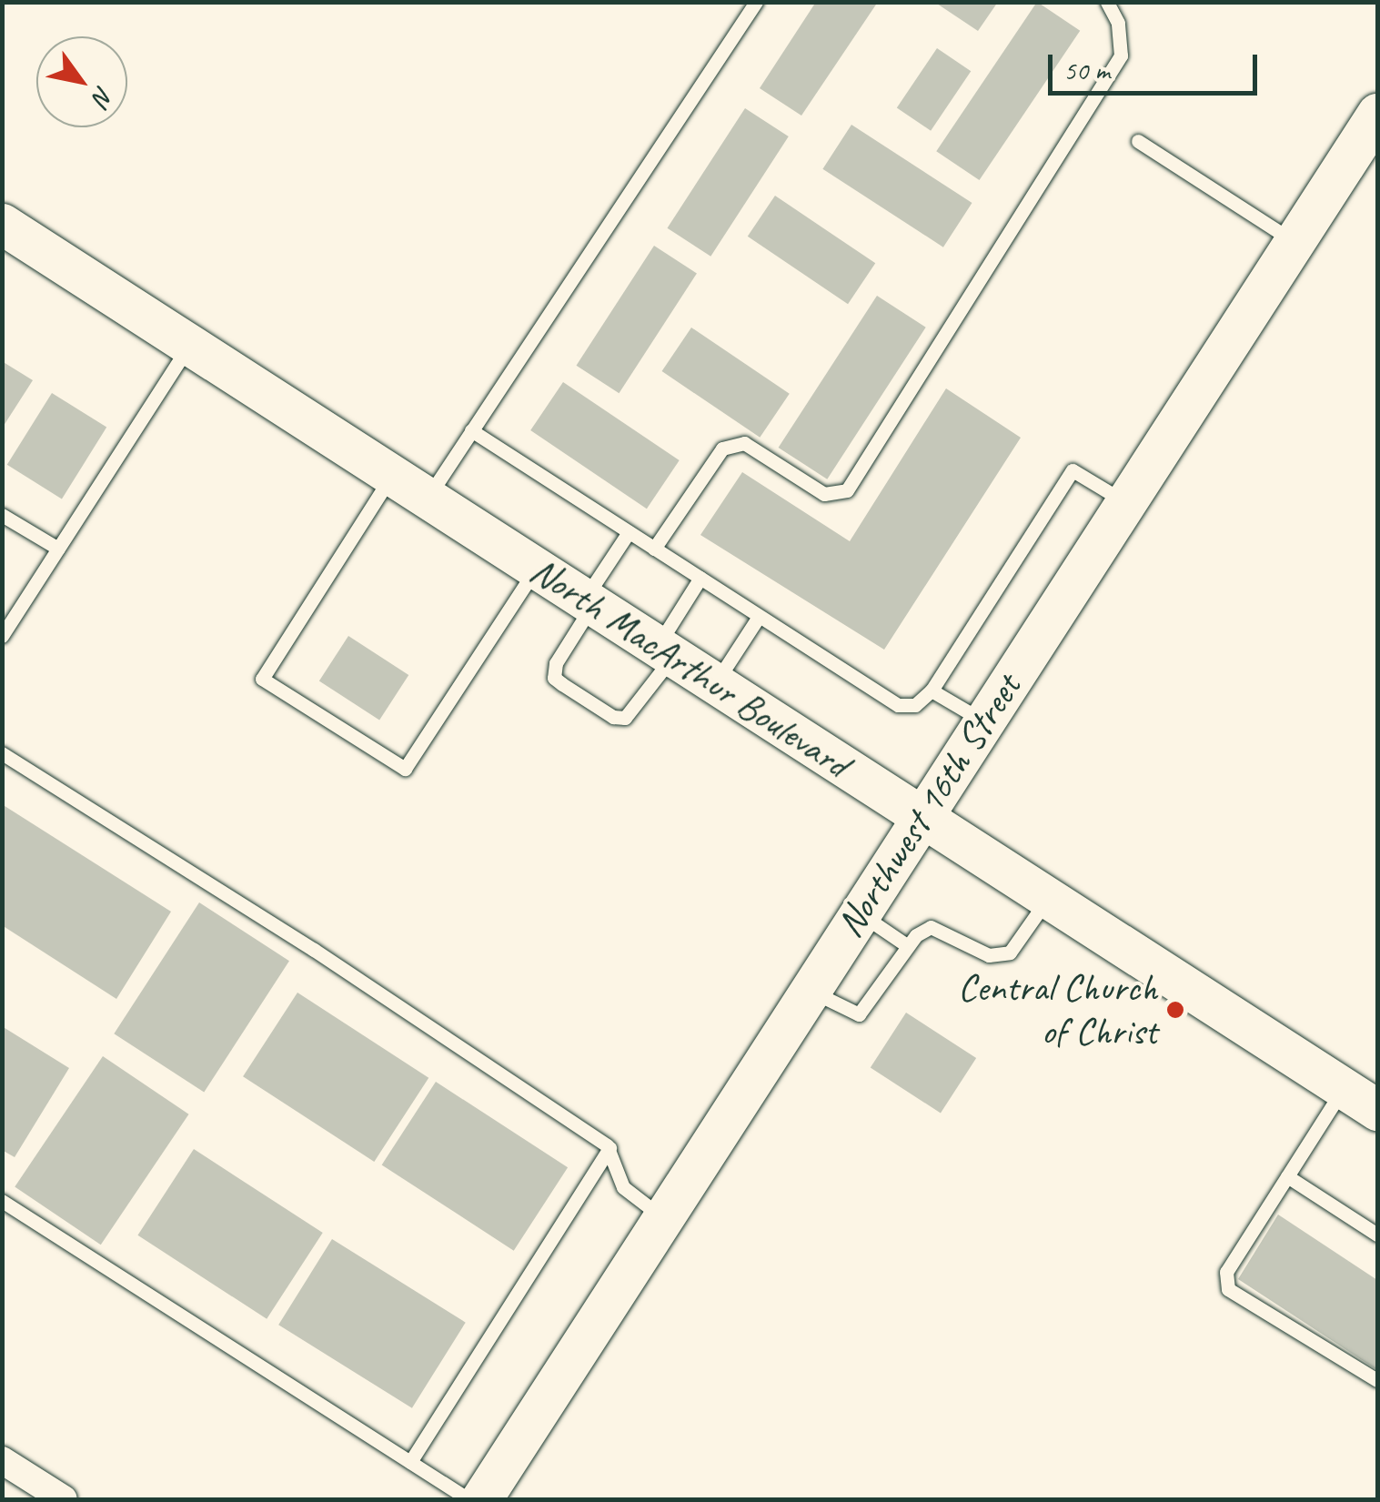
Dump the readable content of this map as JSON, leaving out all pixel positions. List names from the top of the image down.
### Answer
{
  "streets": {
    "street": ["North MacArthur Boulevard", "Northwest 16th Street"]
  },
  "crossings": [
    ["North MacArthur Boulevard", "Northwest 16th Street"]
  ],
  "places": ["Central Church of Christ"],
  "scale_bar": "50 m",
  "north": "bottom right"
}
